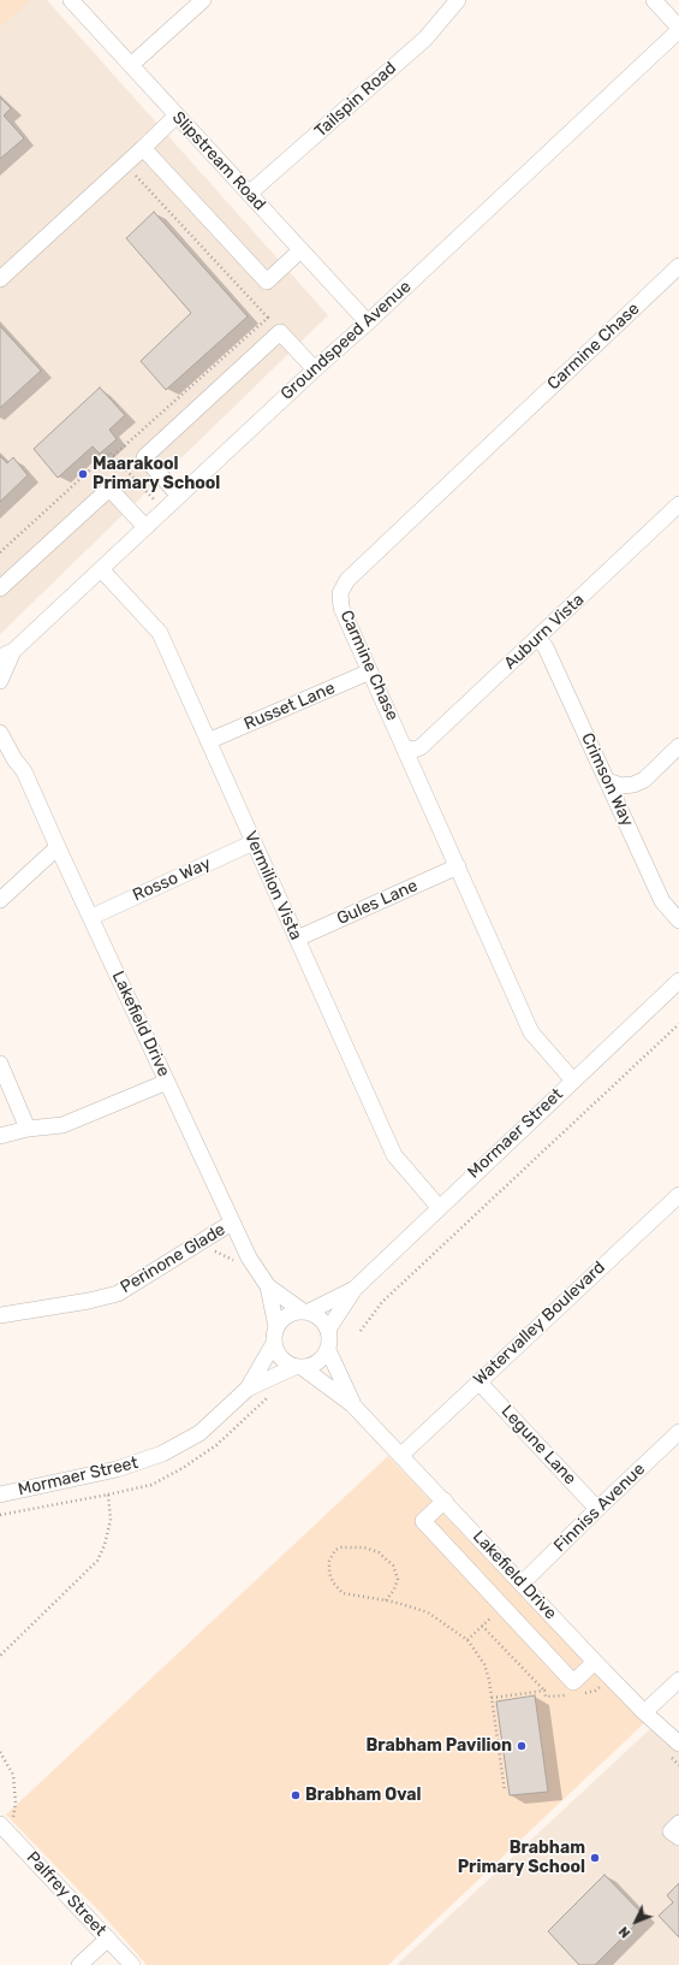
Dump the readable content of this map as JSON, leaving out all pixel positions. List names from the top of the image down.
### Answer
{
  "streets": {
    "street": [
      "Tailspin Road",
      "Slipstream Road",
      "Groundspeed Avenue",
      "Carmine Chase",
      "Auburn Vista",
      "Russet Lane",
      "Crimson Way",
      "Rosso Way",
      "Vermilion Vista",
      "Gules Lane",
      "Lakefield Drive",
      "Mormaer Street",
      "Perinone Glade",
      "Watervalley Boulevard",
      "Legune Lane",
      "Finniss Avenue",
      "Palfrey Street"
    ]
  },
  "crossings": [
    ["Tailspin Road", "Slipstream Road"],
    ["Slipstream Road", "Groundspeed Avenue"],
    ["Groundspeed Avenue", "Vermilion Vista"],
    ["Carmine Chase", "Auburn Vista"],
    ["Carmine Chase", "Russet Lane"],
    ["Carmine Chase", "Gules Lane"],
    ["Carmine Chase", "Mormaer Street"],
    ["Auburn Vista", "Crimson Way"],
    ["Russet Lane", "Vermilion Vista"],
    ["Rosso Way", "Vermilion Vista"],
    ["Rosso Way", "Lakefield Drive"],
    ["Vermilion Vista", "Gules Lane"],
    ["Vermilion Vista", "Mormaer Street"],
    ["Lakefield Drive", "Mormaer Street"],
    ["Lakefield Drive", "Perinone Glade"],
    ["Lakefield Drive", "Watervalley Boulevard"],
    ["Lakefield Drive", "Finniss Avenue"],
    ["Watervalley Boulevard", "Legune Lane"],
    ["Legune Lane", "Finniss Avenue"]
  ],
  "places": [
    "Maarakool Primary School",
    "Brabham Pavilion",
    "Brabham Oval",
    "Brabham Primary School"
  ],
  "north": "bottom left"
}
